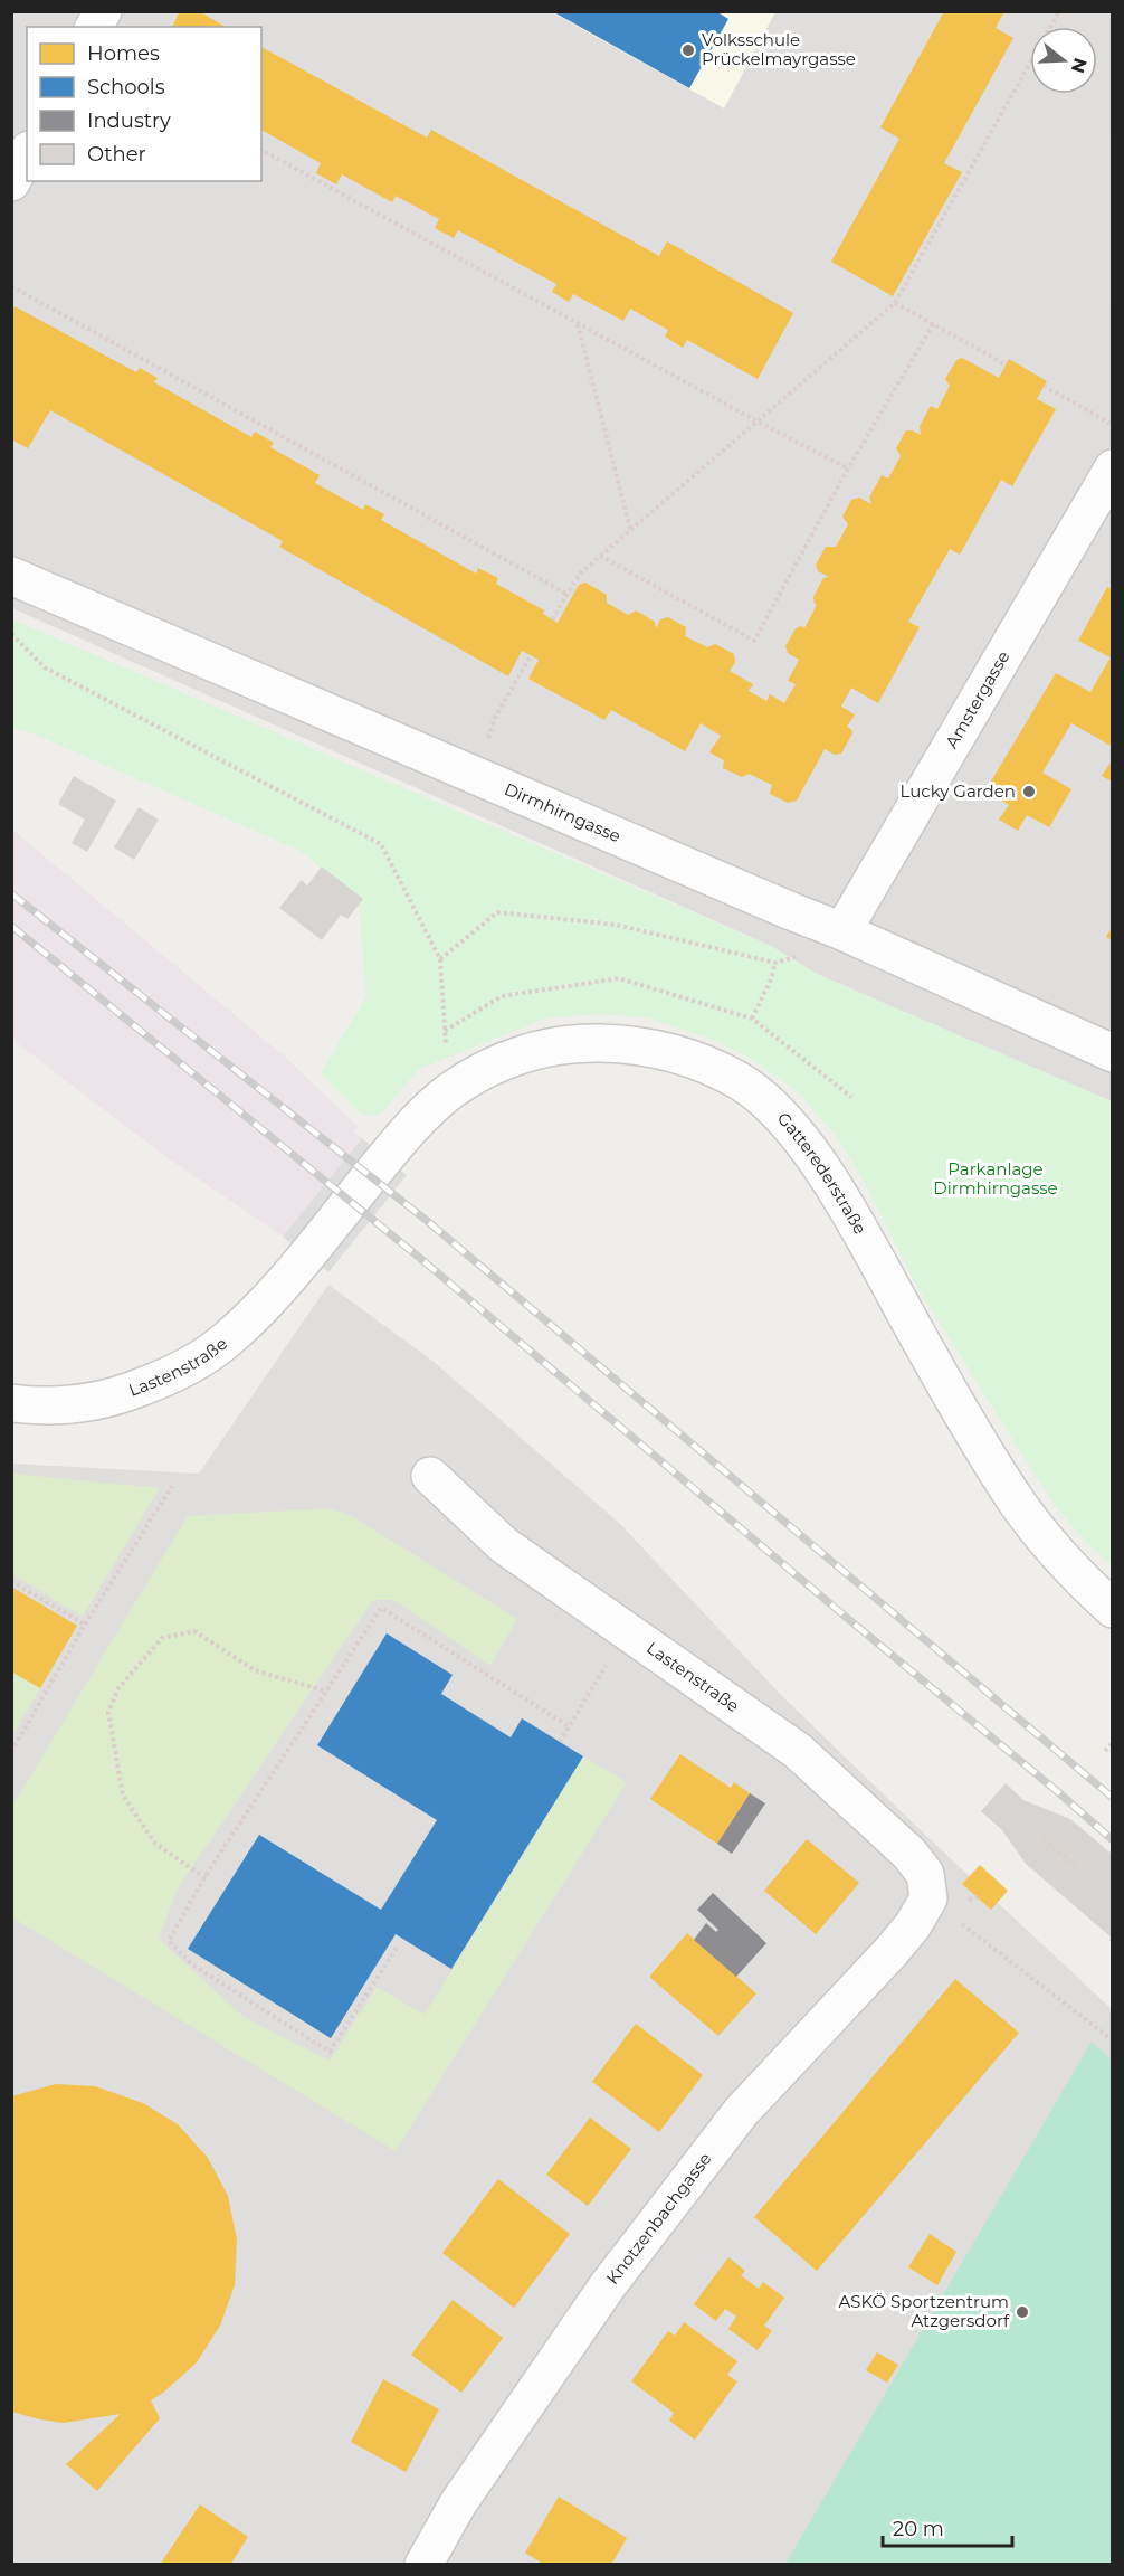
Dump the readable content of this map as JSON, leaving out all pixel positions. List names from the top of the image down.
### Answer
{
  "streets": {
    "street": [
      "Amstergasse",
      "Dirmhirngasse",
      "Gatterederstraße",
      "Lastenstraße",
      "Knotzenbachgasse"
    ]
  },
  "crossings": [
    ["Amstergasse", "Dirmhirngasse"],
    ["Gatterederstraße", "Lastenstraße"],
    ["Lastenstraße", "Knotzenbachgasse"]
  ],
  "parks": ["Parkanlage Dirmhirngasse"],
  "places": ["Volksschule Prückelmayrgasse", "Lucky Garden", "ASKÖ Sportzentrum Atzgersdorf"],
  "legend": [
    "Homes",
    "Schools",
    "Industry",
    "Other"
  ],
  "scale_bar": "20 m",
  "north": "right"
}
